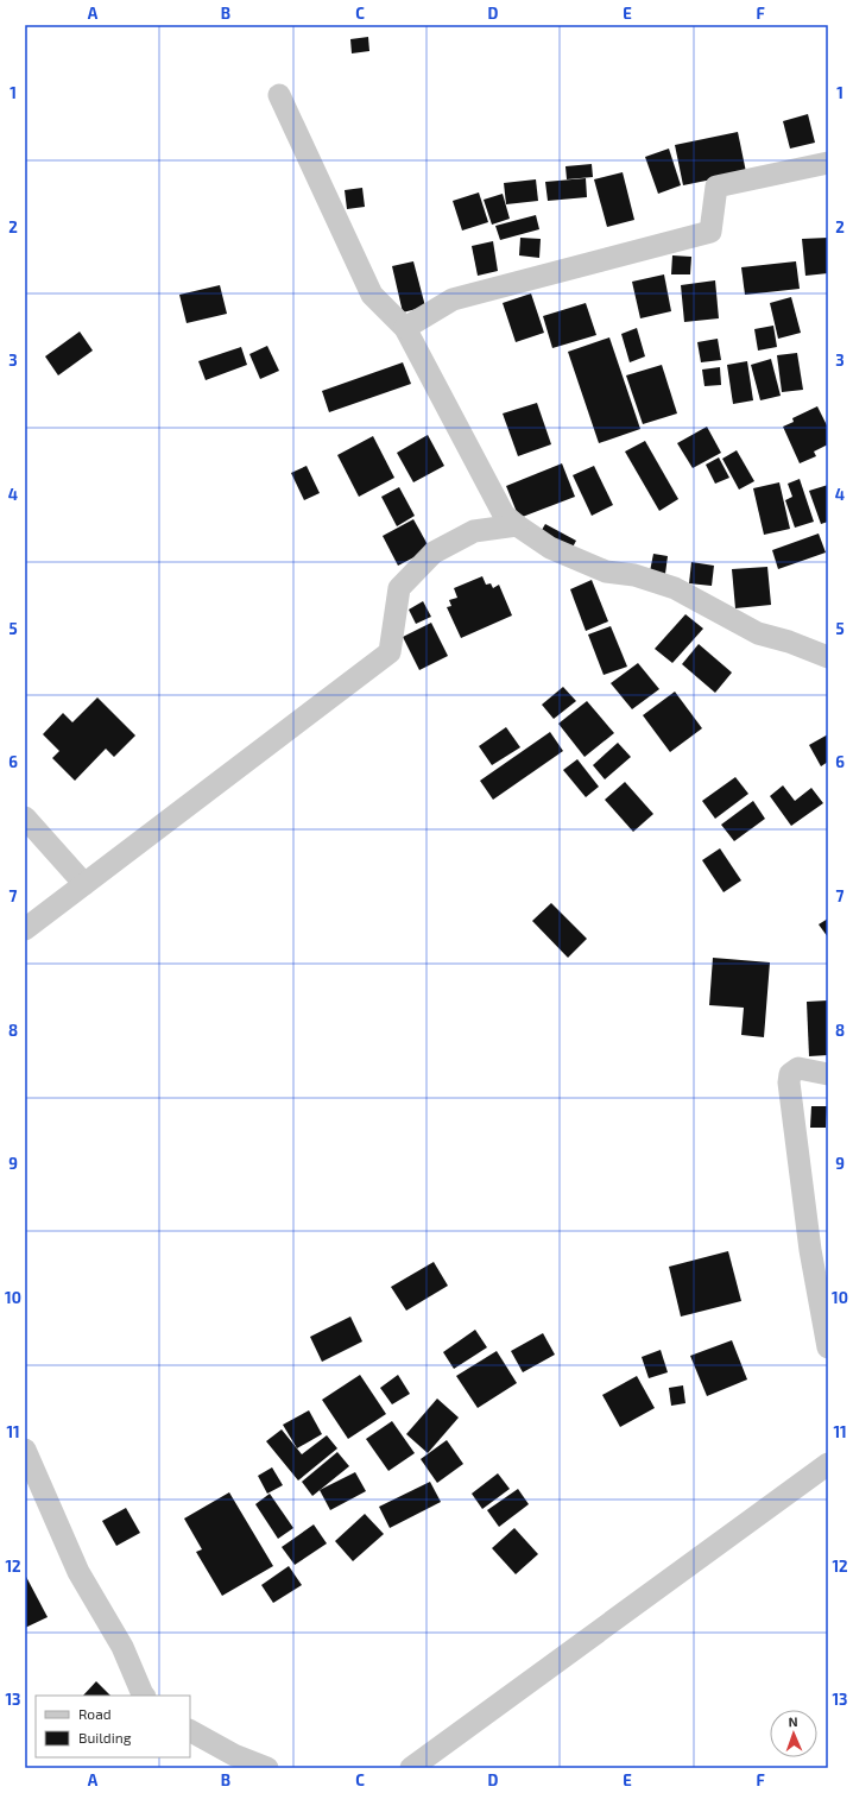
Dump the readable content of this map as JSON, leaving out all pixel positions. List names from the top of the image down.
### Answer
{
  "legend": ["Road", "Building"],
  "north": "top",
  "grid": {
    "columns": [
      "A",
      "B",
      "C",
      "D",
      "E",
      "F"
    ],
    "rows": [
      "1",
      "2",
      "3",
      "4",
      "5",
      "6",
      "7",
      "8",
      "9",
      "10",
      "11",
      "12",
      "13"
    ]
  }
}
